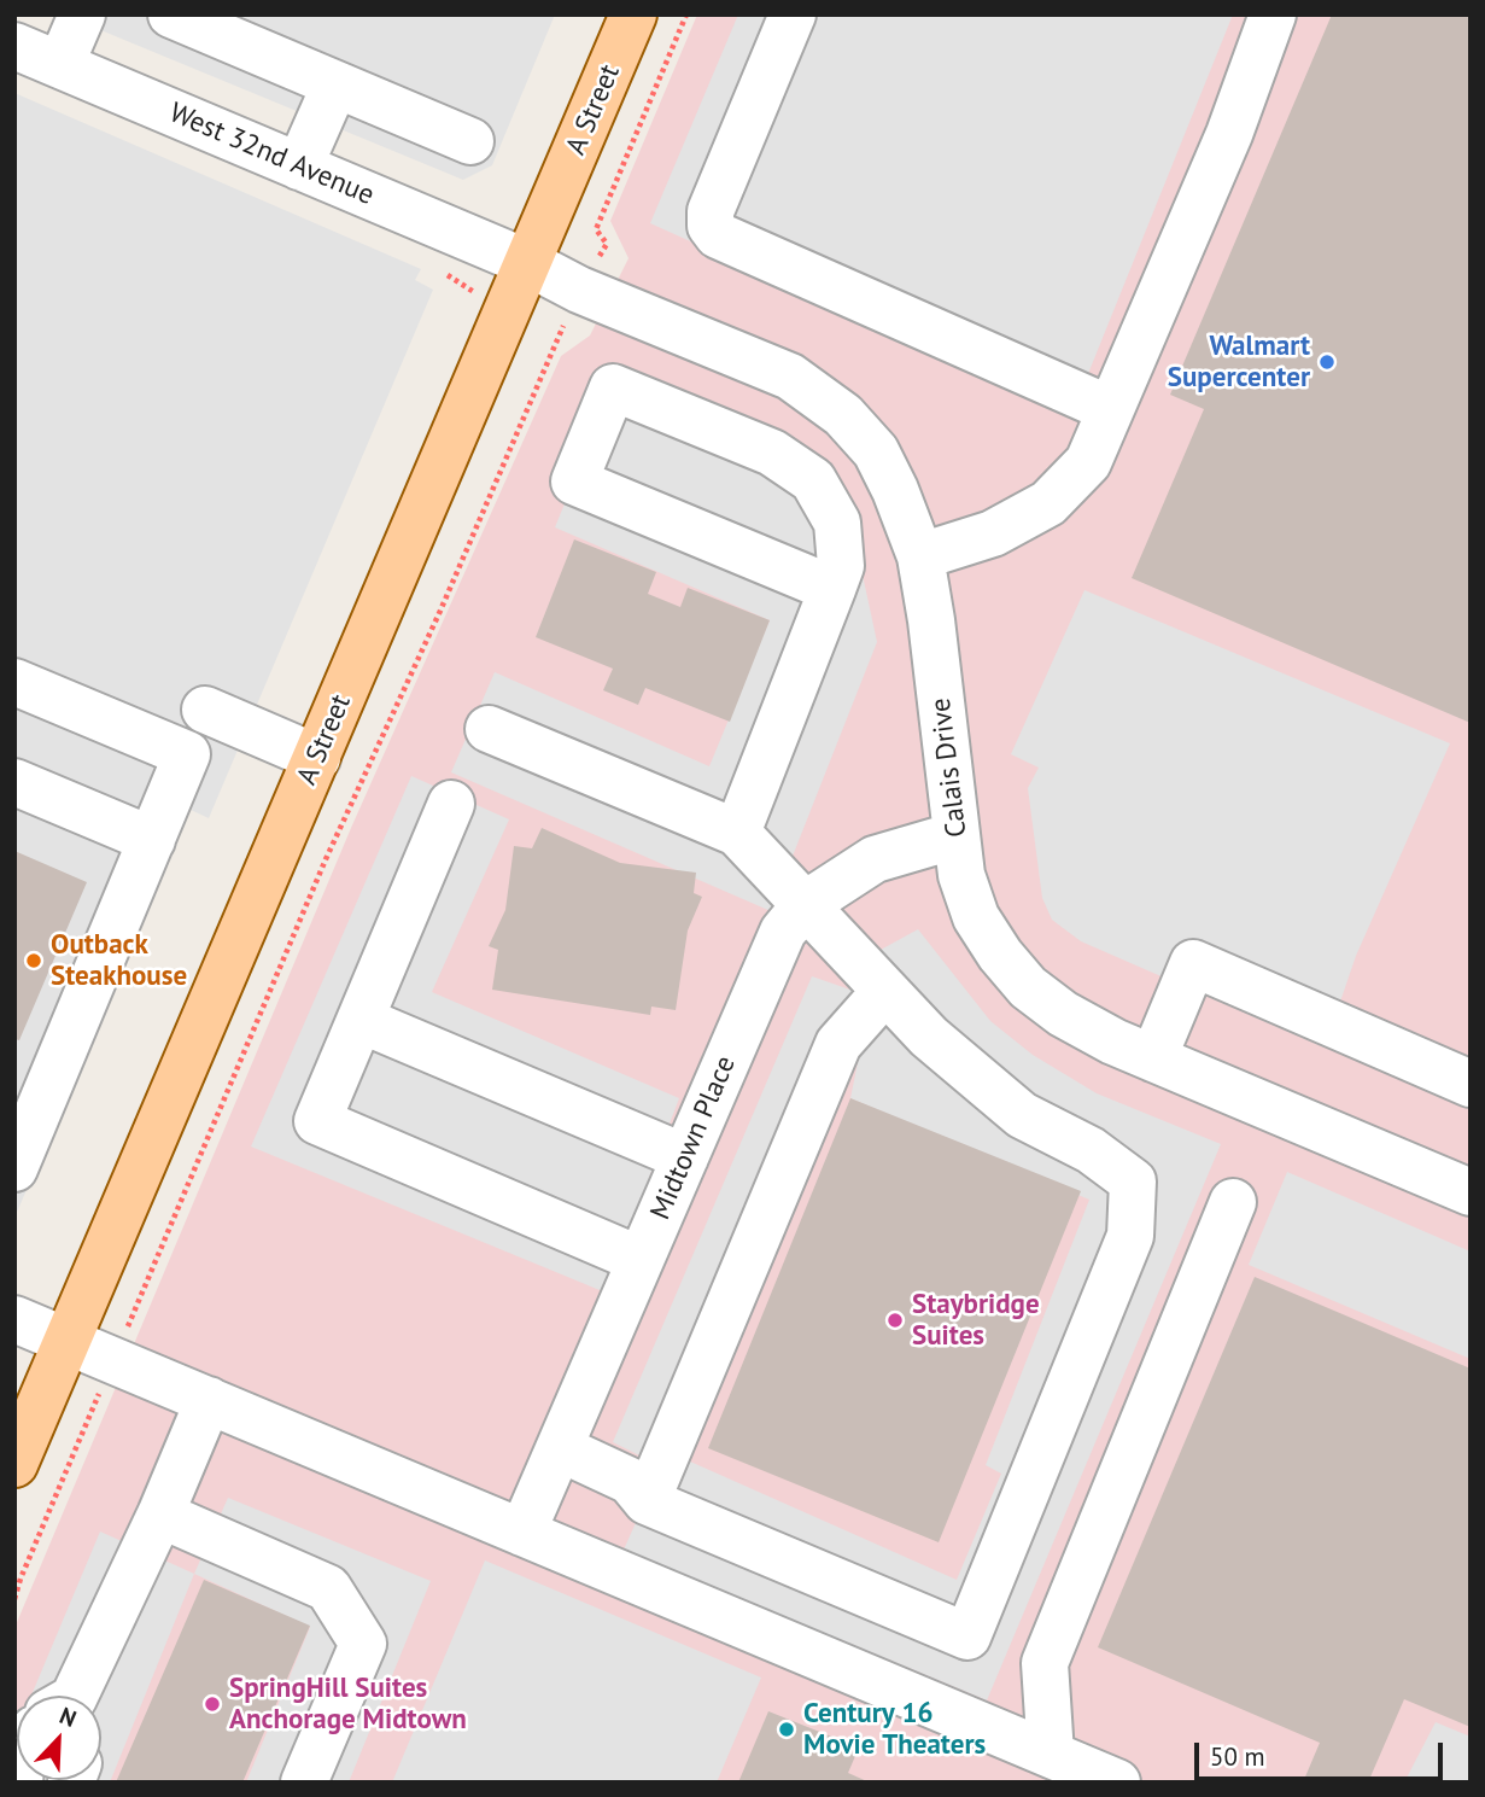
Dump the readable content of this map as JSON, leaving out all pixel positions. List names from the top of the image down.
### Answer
{
  "streets": {
    "main road": ["A Street"],
    "street": ["West 32nd Avenue", "Calais Drive", "Midtown Place"]
  },
  "crossings": [
    ["A Street", "West 32nd Avenue"],
    ["A Street", "Calais Drive"],
    ["West 32nd Avenue", "Calais Drive"],
    ["Calais Drive", "Midtown Place"]
  ],
  "places": [
    "Walmart Supercenter",
    "Outback Steakhouse",
    "Staybridge Suites",
    "SpringHill Suites Anchorage Midtown",
    "Century 16 Movie Theaters"
  ],
  "scale_bar": "50 m",
  "north": "top right"
}
